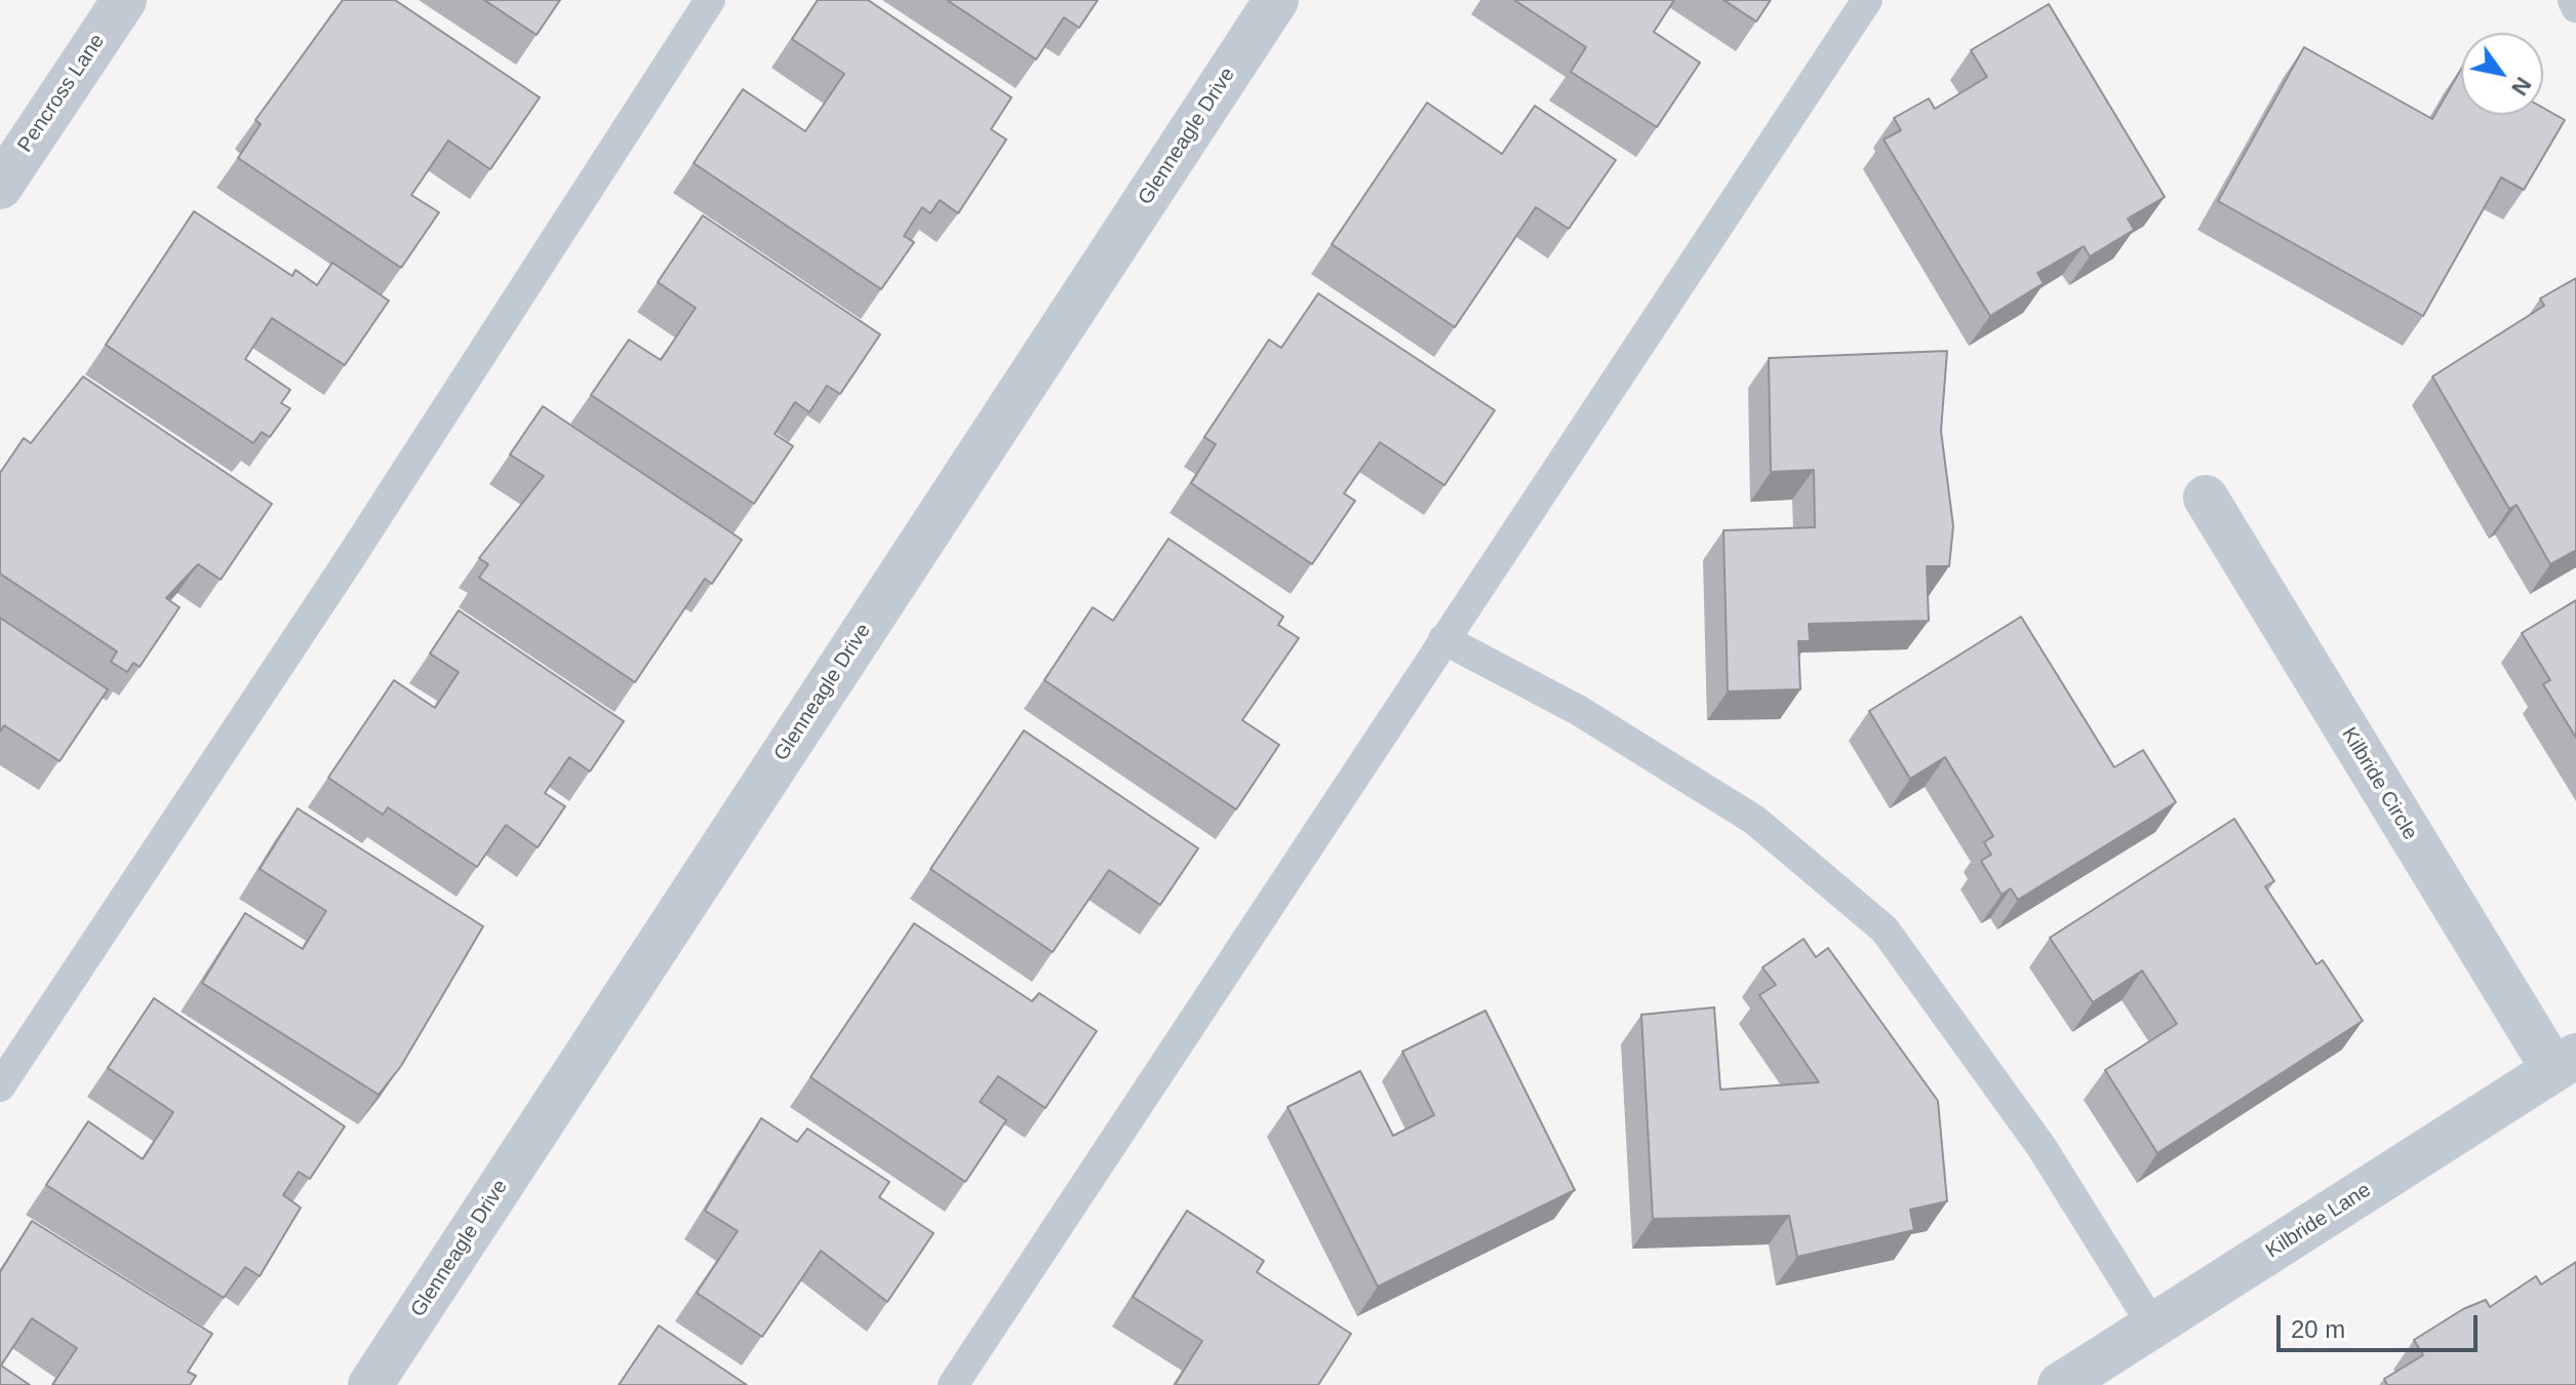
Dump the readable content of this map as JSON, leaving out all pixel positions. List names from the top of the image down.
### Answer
{
  "streets": {
    "street": [
      "Pencross Lane",
      "Glenneagle Drive",
      "Kilbride Circle",
      "Kilbride Lane"
    ]
  },
  "crossings": [
    ["Kilbride Circle", "Kilbride Lane"]
  ],
  "scale_bar": "20 m",
  "north": "bottom right"
}
